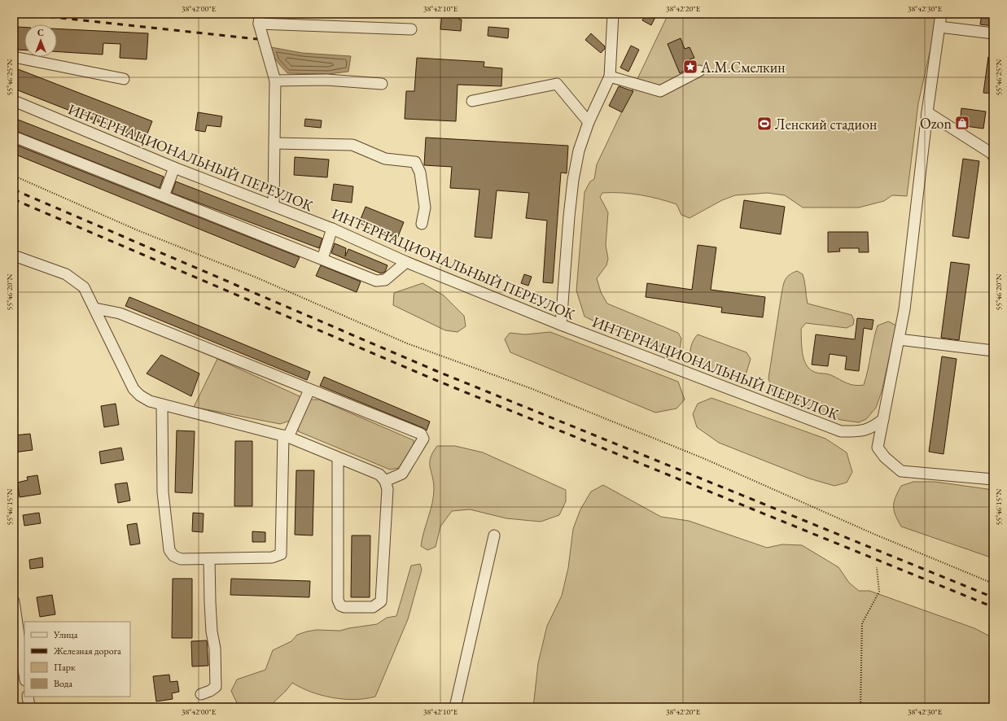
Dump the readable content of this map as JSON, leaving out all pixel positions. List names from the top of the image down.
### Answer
{
  "streets": {
    "street": ["ИНТЕРНАЦИОНАЛЬНЫЙ ПЕРЕУЛОК"]
  },
  "places": {
    "place": ["А.М.Смелкин"],
    "shop": ["Ozon"],
    "sports": ["Ленский стадион"]
  },
  "legend": [
    "Улица",
    "Железная дорога",
    "Парк",
    "Вода"
  ],
  "north": "top",
  "coordinates": [
    "38°42'00\"E",
    "38°42'10\"E",
    "38°42'20\"E",
    "38°42'30\"E",
    "55°46'25\"N",
    "55°46'20\"N",
    "55°46'15\"N"
  ]
}
